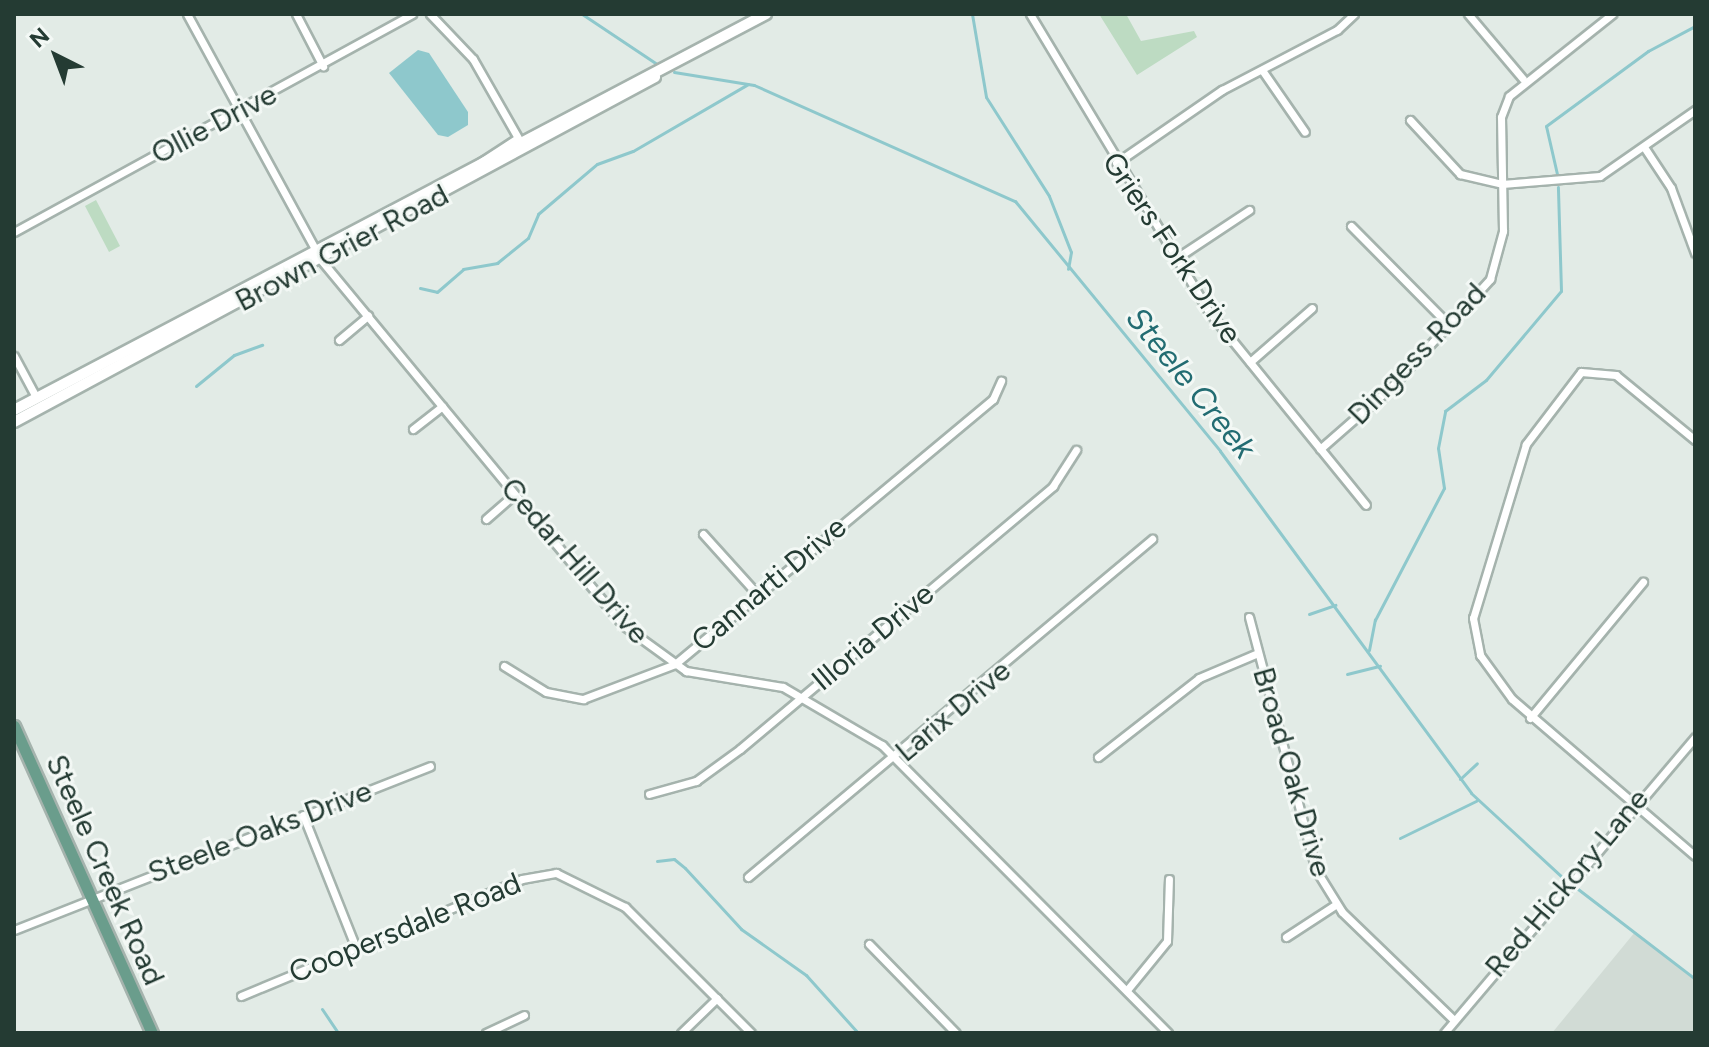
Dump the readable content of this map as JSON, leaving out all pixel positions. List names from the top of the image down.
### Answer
{
  "streets": {
    "main road": ["Brown Grier Road", "Steele Creek Road"],
    "street": [
      "Ollie Drive",
      "Griers Fork Drive",
      "Dingess Road",
      "Cedar Hill Drive",
      "Cannarti Drive",
      "Illoria Drive",
      "Larix Drive",
      "Broad Oak Drive",
      "Steele Oaks Drive",
      "Red Hickory Lane",
      "Coopersdale Road"
    ]
  },
  "crossings": [
    ["Ollie Drive", "Cedar Hill Drive"],
    ["Brown Grier Road", "Cedar Hill Drive"],
    ["Griers Fork Drive", "Dingess Road"],
    ["Cedar Hill Drive", "Cannarti Drive"],
    ["Cedar Hill Drive", "Illoria Drive"],
    ["Cedar Hill Drive", "Larix Drive"],
    ["Broad Oak Drive", "Red Hickory Lane"],
    ["Steele Oaks Drive", "Steele Creek Road"]
  ],
  "water": ["Steele Creek"],
  "north": "top left"
}
